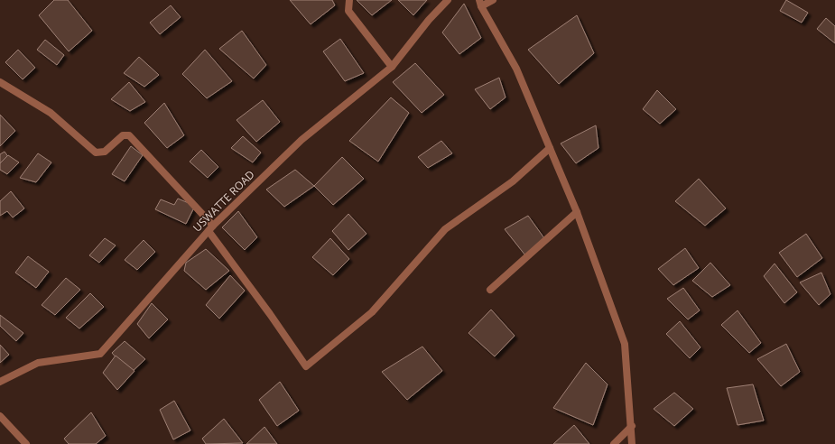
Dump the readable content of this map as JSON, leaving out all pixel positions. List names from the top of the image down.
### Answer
{
  "streets": {
    "street": ["USWATTE ROAD"]
  }
}
